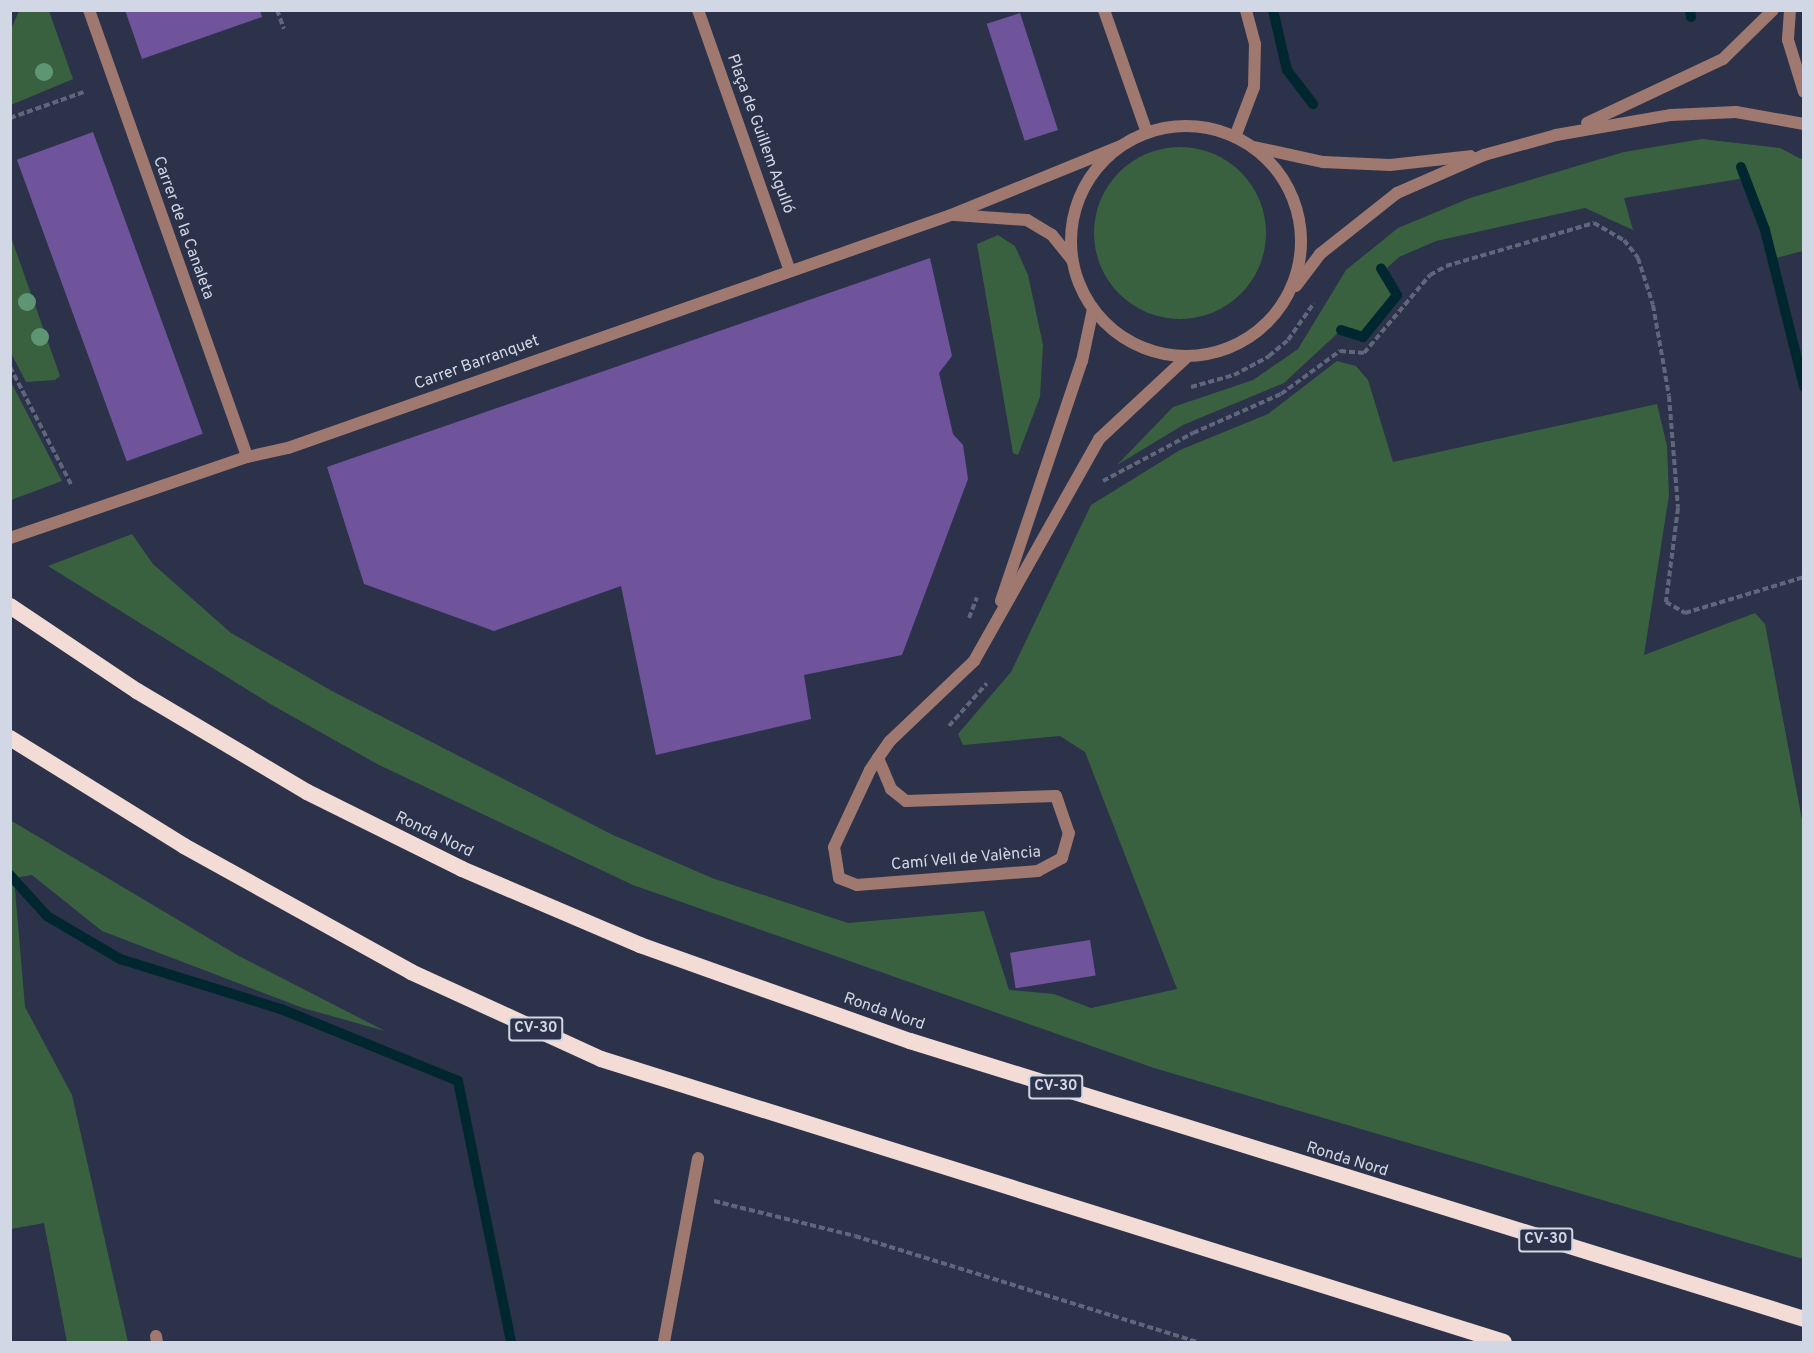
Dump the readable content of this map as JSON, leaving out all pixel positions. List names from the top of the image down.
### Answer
{
  "streets": {
    "highway": ["Ronda Nord", "CV-30"],
    "street": [
      "Plaça de Guillem Agulló",
      "Carrer de la Canaleta",
      "Carrer Barranquet",
      "Camí Vell de València"
    ]
  },
  "crossings": [
    ["Plaça de Guillem Agulló", "Carrer Barranquet"],
    ["Carrer de la Canaleta", "Carrer Barranquet"]
  ]
}
